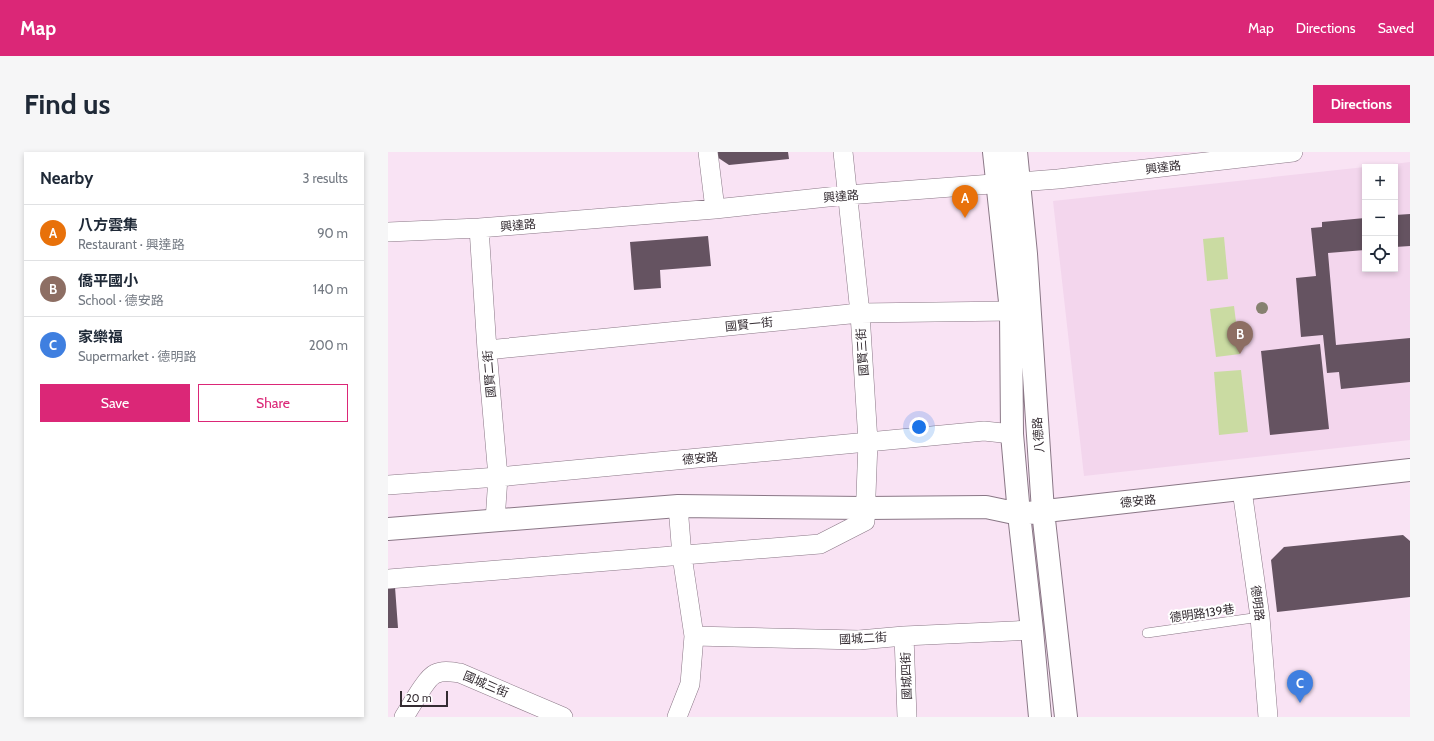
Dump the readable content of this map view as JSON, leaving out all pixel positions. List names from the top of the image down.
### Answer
{
  "streets": {
    "street": [
      "興達路",
      "國賢一街",
      "國賢三街",
      "國賢二街",
      "八德路",
      "德安路",
      "德明路",
      "國城二街",
      "國城四街",
      "國城三街"
    ],
    "lane": ["德明路139巷"]
  },
  "crossings": [
    ["興達路", "國賢三街"],
    ["興達路", "國賢二街"],
    ["興達路", "八德路"],
    ["國賢一街", "國賢三街"],
    ["國賢一街", "國賢二街"],
    ["國賢一街", "八德路"],
    ["國賢三街", "德安路"],
    ["國賢二街", "德安路"],
    ["八德路", "德安路"],
    ["八德路", "國城二街"],
    ["德安路", "德明路"],
    ["德明路", "德明路139巷"],
    ["國城二街", "國城四街"]
  ],
  "scale_bar": "20 m",
  "page": {
    "header": "Map",
    "nav": ["Map", "Directions", "Saved"],
    "buttons": [
      "Directions",
      ["Save", "Share"]
    ],
    "title": "Find us",
    "heading": ["Nearby", "3 results"],
    "map_buttons": ["+", "−"],
    "pins": ["A", "B", "C"],
    "list": [
      {
        "mark": "A",
        "name": "八方雲集",
        "note": "Restaurant · 興達路",
        "value": "90 m"
      },
      {
        "mark": "B",
        "name": "僑平國小",
        "note": "School · 德安路",
        "value": "140 m"
      },
      {
        "mark": "C",
        "name": "家樂福",
        "note": "Supermarket · 德明路",
        "value": "200 m"
      }
    ],
    "scale": "20 m"
  }
}
